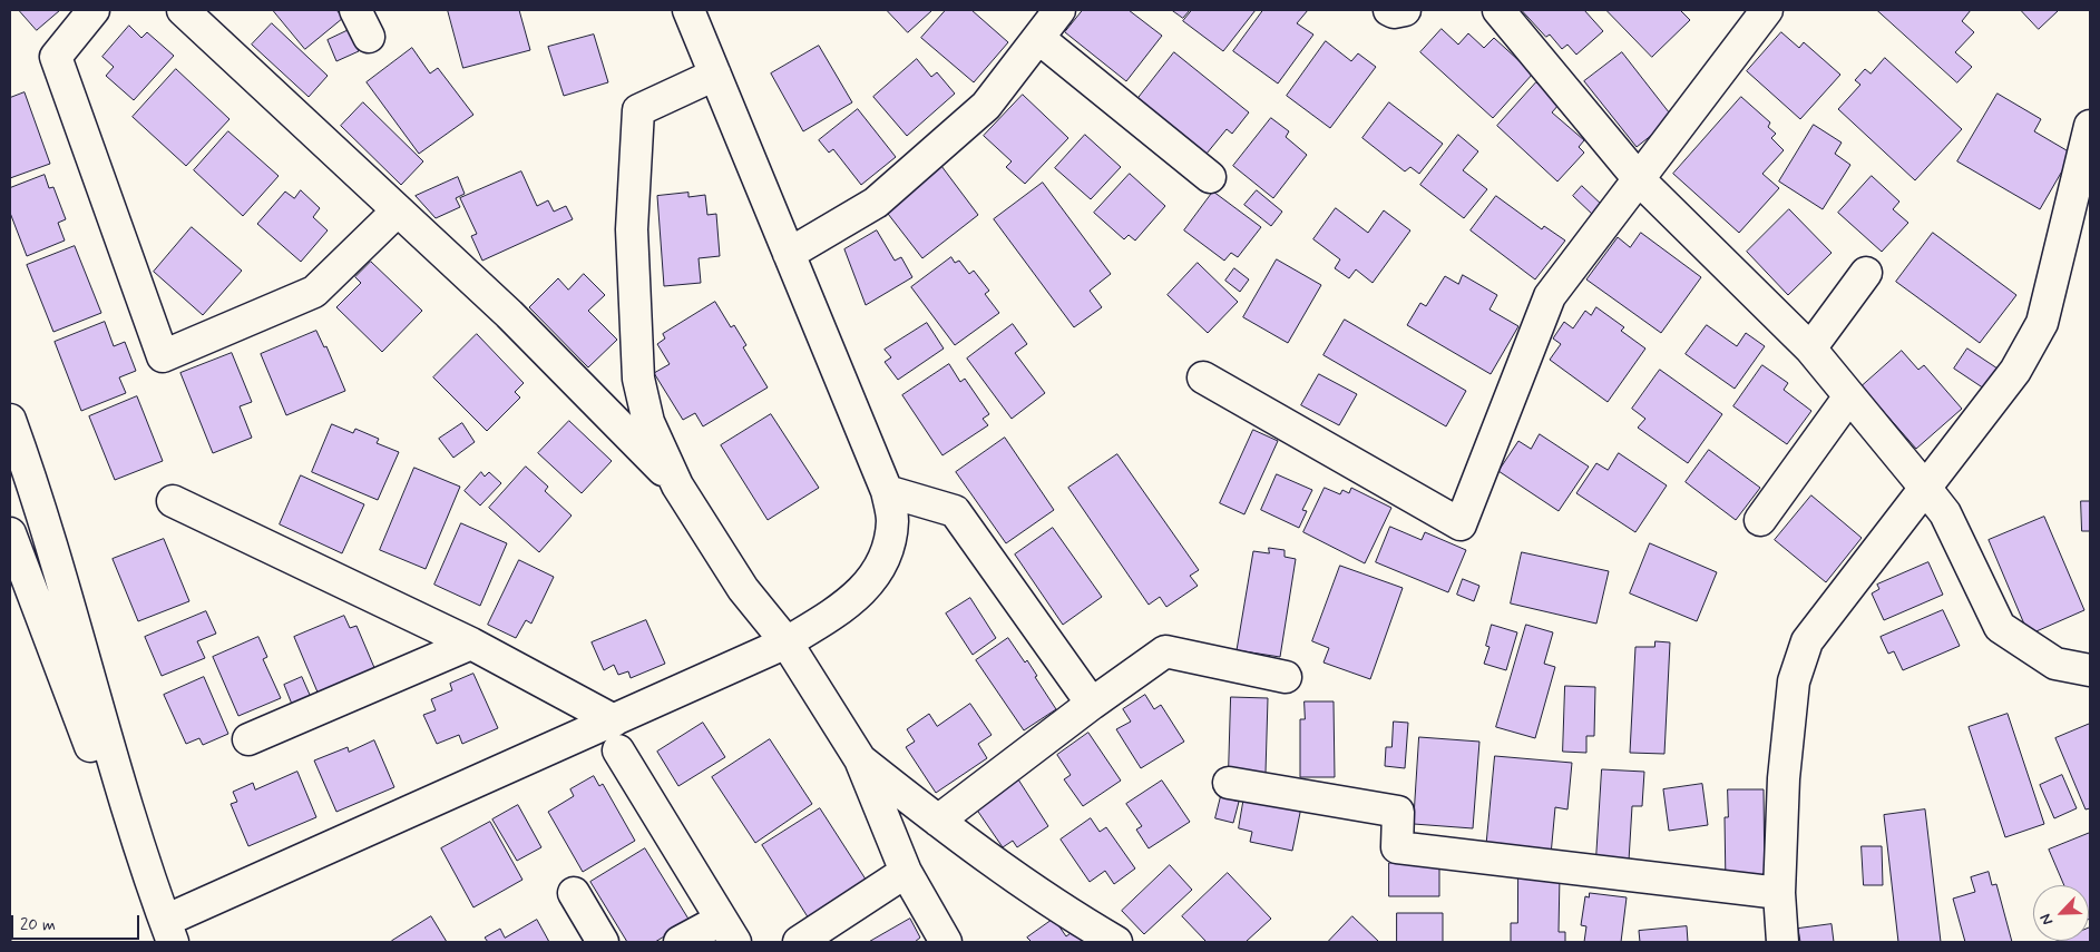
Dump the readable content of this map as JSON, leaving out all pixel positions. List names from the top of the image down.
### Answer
{
  "scale_bar": "20 m",
  "north": "bottom left"
}
